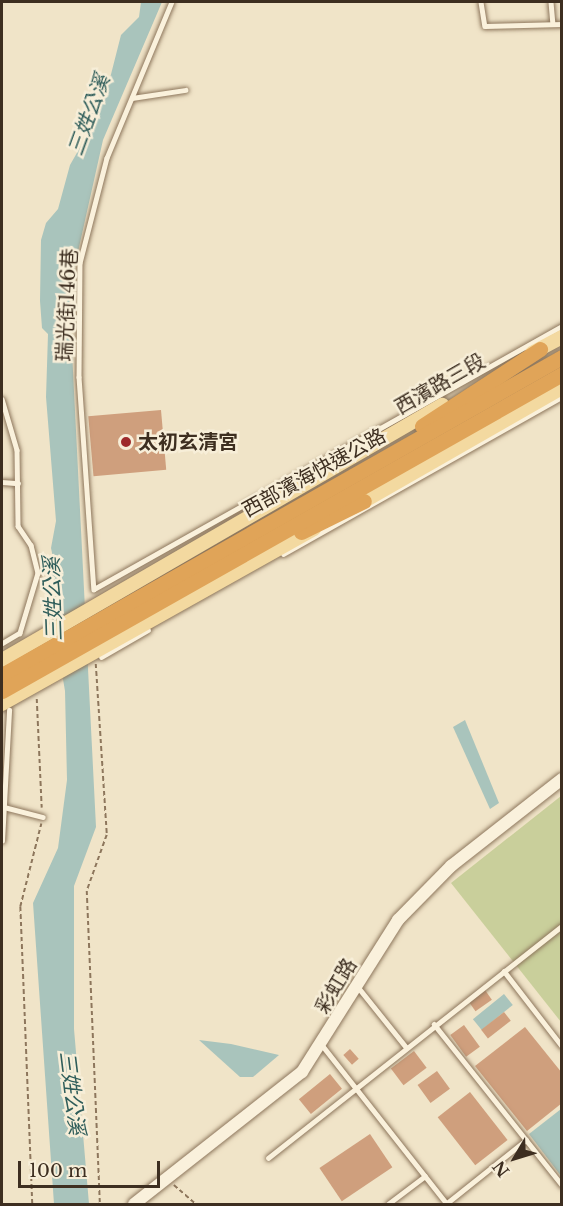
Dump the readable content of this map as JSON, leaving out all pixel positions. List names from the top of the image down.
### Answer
{
  "streets": {
    "highway": ["西部濱海快速公路"],
    "main road": ["西濱路三段"],
    "street": ["彩虹路"],
    "lane": ["瑞光街146巷"]
  },
  "crossings": [
    ["瑞光街146巷", "西濱路三段"]
  ],
  "water": ["三姓公溪"],
  "places": ["太初玄清宮"],
  "scale_bar": "100 m",
  "north": "bottom left"
}
